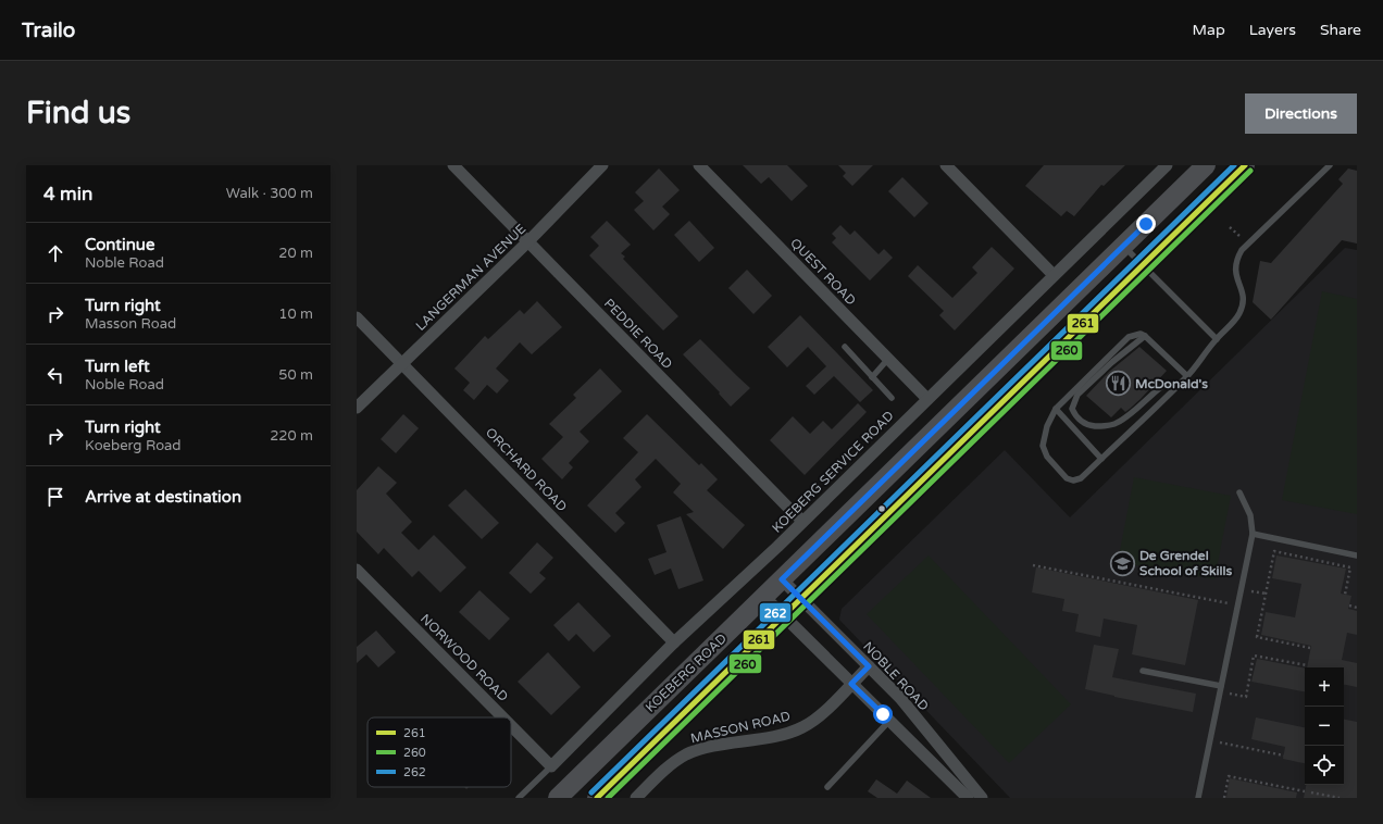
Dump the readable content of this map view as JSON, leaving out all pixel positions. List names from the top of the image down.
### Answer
{
  "streets": {
    "main road": ["KOEBERG ROAD"],
    "street": [
      "QUEST ROAD",
      "LANGERMAN AVENUE",
      "PEDDIE ROAD",
      "ORCHARD ROAD",
      "KOEBERG SERVICE ROAD",
      "NORWOOD ROAD",
      "NOBLE ROAD",
      "MASSON ROAD"
    ]
  },
  "crossings": [
    ["QUEST ROAD", "KOEBERG SERVICE ROAD"],
    ["LANGERMAN AVENUE", "PEDDIE ROAD"],
    ["LANGERMAN AVENUE", "ORCHARD ROAD"],
    ["PEDDIE ROAD", "KOEBERG SERVICE ROAD"],
    ["ORCHARD ROAD", "KOEBERG SERVICE ROAD"],
    ["KOEBERG SERVICE ROAD", "NORWOOD ROAD"],
    ["KOEBERG ROAD", "NOBLE ROAD"],
    ["NOBLE ROAD", "MASSON ROAD"]
  ],
  "places": {
    "restaurant": ["McDonald's"],
    "school or university": ["De Grendel School of Skills"]
  },
  "lines": ["transit line 261", "transit line 262", "transit line 260"],
  "legend": ["261", "260", "262"],
  "page": {
    "header": "Trailo",
    "nav": ["Map", "Layers", "Share"],
    "buttons": "Directions",
    "title": "Find us",
    "heading": ["4 min", "Walk · 300 m"],
    "list": [
      ["Continue", "Noble Road", "20 m"],
      ["Turn right", "Masson Road", "10 m"],
      ["Turn left", "Noble Road", "50 m"],
      ["Turn right", "Koeberg Road", "220 m"],
      "Arrive at destination"
    ],
    "map_buttons": ["+", "−"]
  }
}
